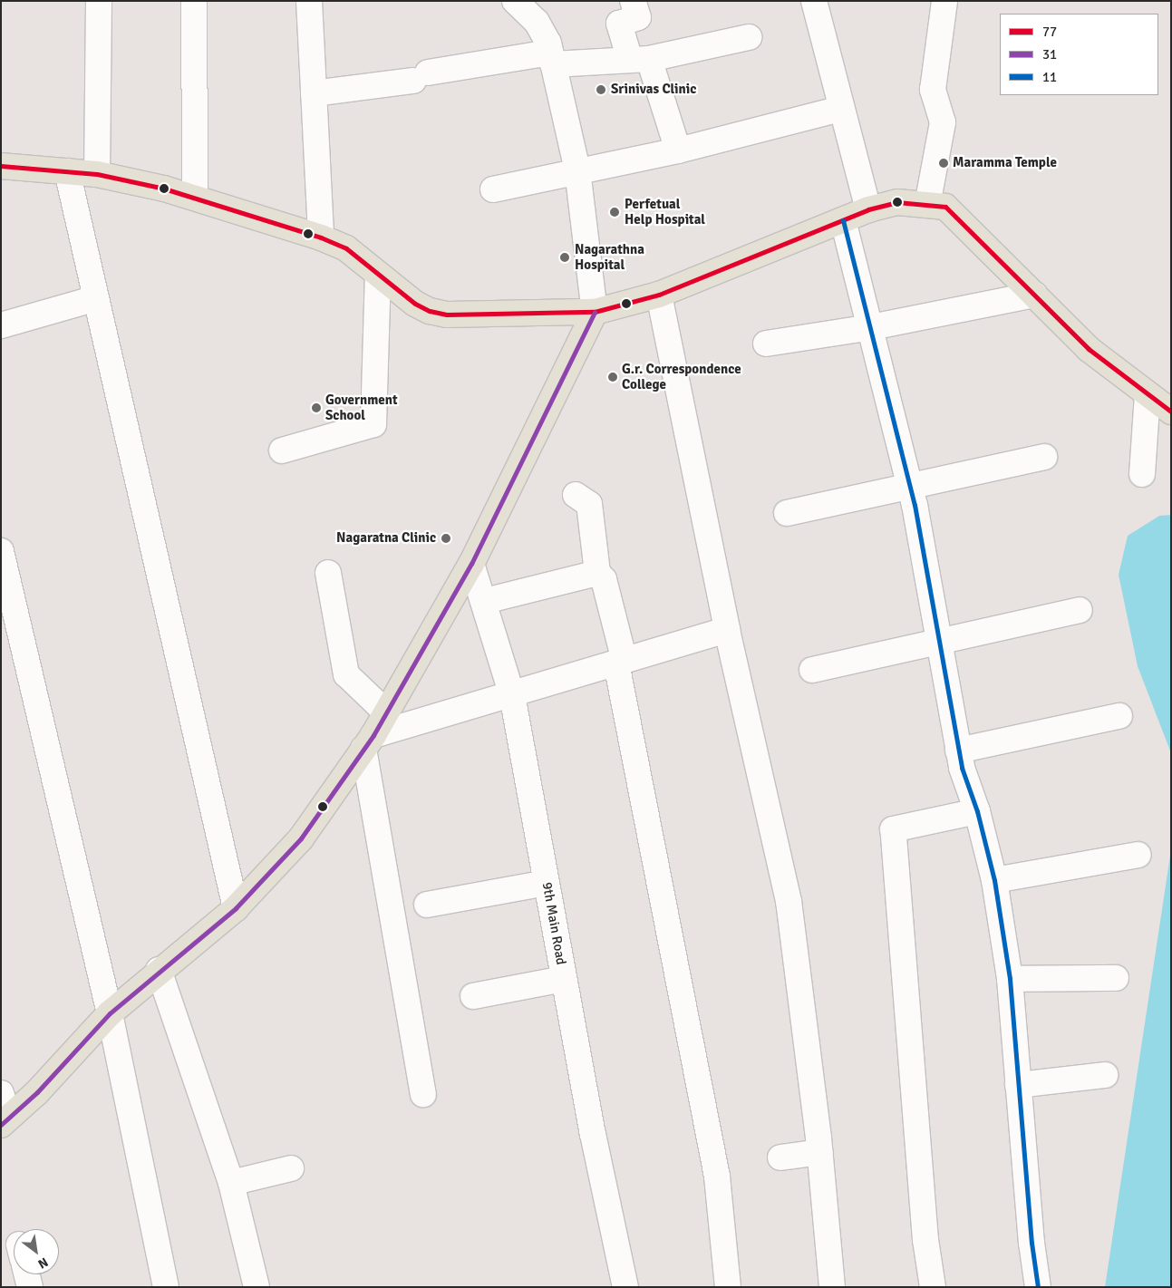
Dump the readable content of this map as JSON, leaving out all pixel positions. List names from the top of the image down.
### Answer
{
  "streets": {
    "street": ["9th Main Road"]
  },
  "places": [
    "Srinivas Clinic",
    "Maramma Temple",
    "Perfetual Help Hospital",
    "Nagarathna Hospital",
    "G.r. Correspondence College",
    "Government School",
    "Nagaratna Clinic"
  ],
  "lines": ["transit line 77", "transit line 11", "transit line 31"],
  "legend": ["77", "31", "11"],
  "north": "bottom right"
}
